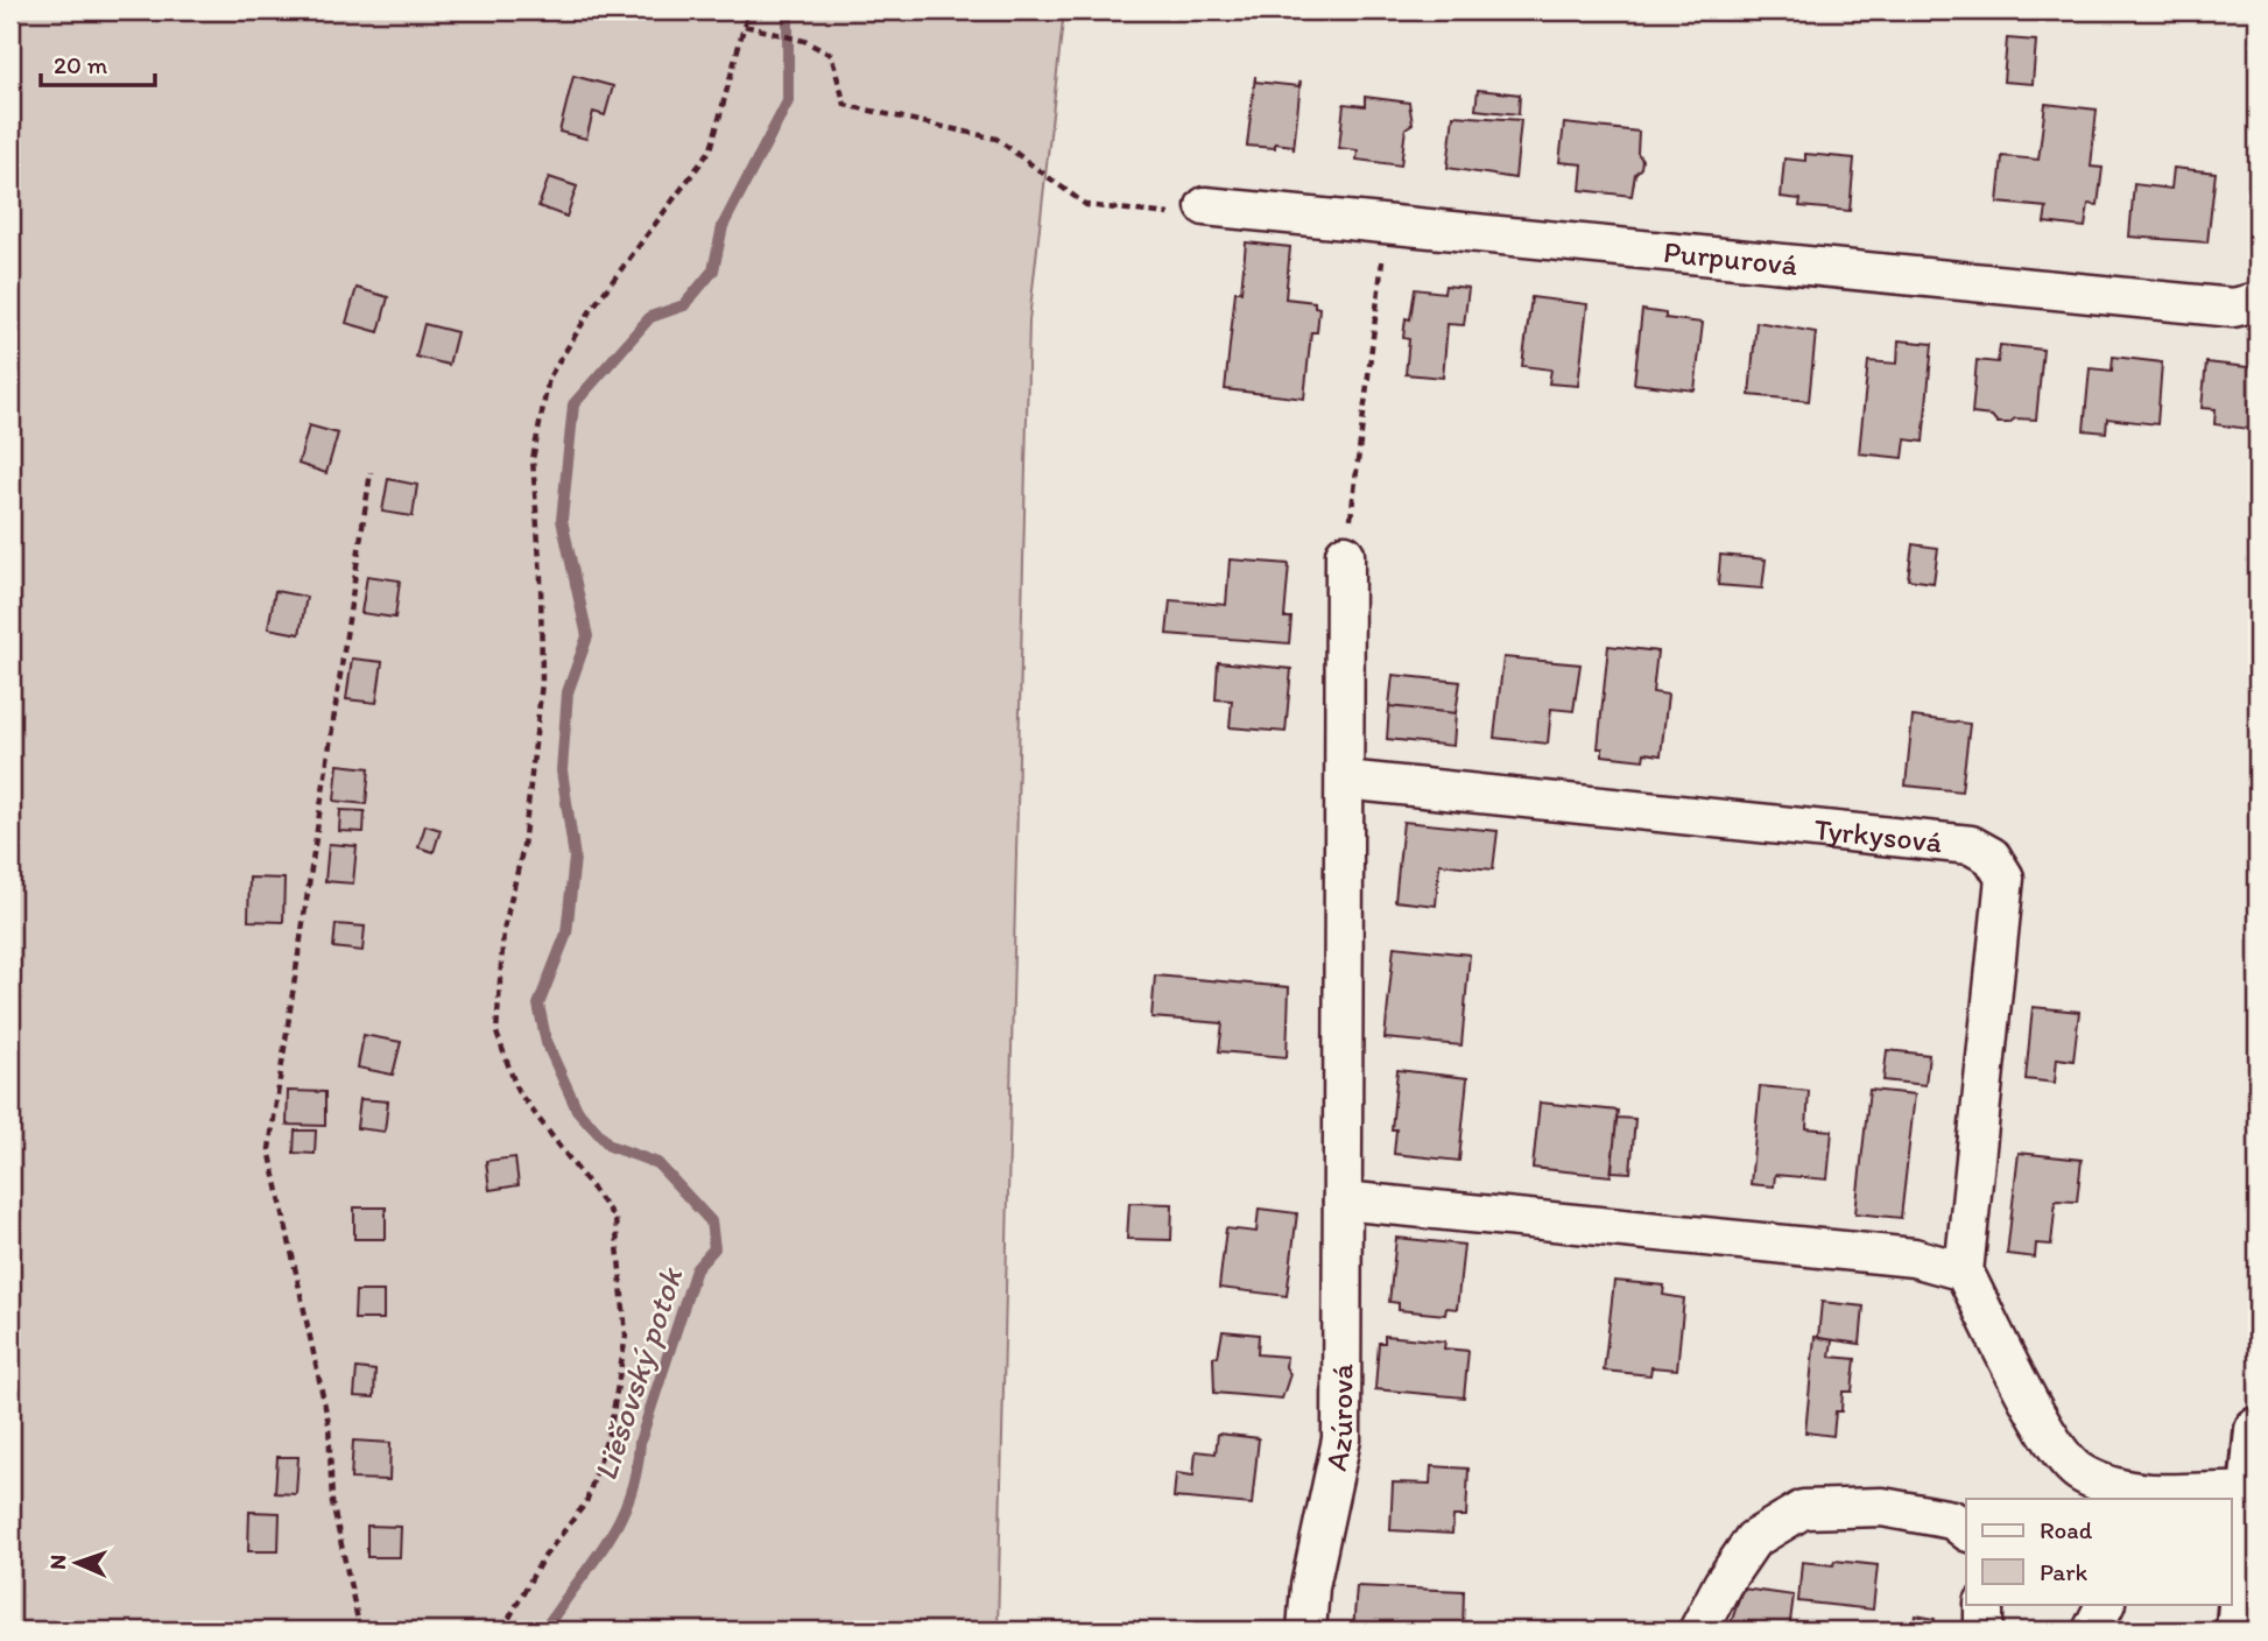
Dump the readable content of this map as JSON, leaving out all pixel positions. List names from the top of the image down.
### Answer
{
  "streets": {
    "street": ["Purpurová", "Tyrkysová", "Azúrová"]
  },
  "water": ["Liešovský potok"],
  "legend": ["Road", "Park"],
  "scale_bar": "20 m",
  "north": "left"
}
